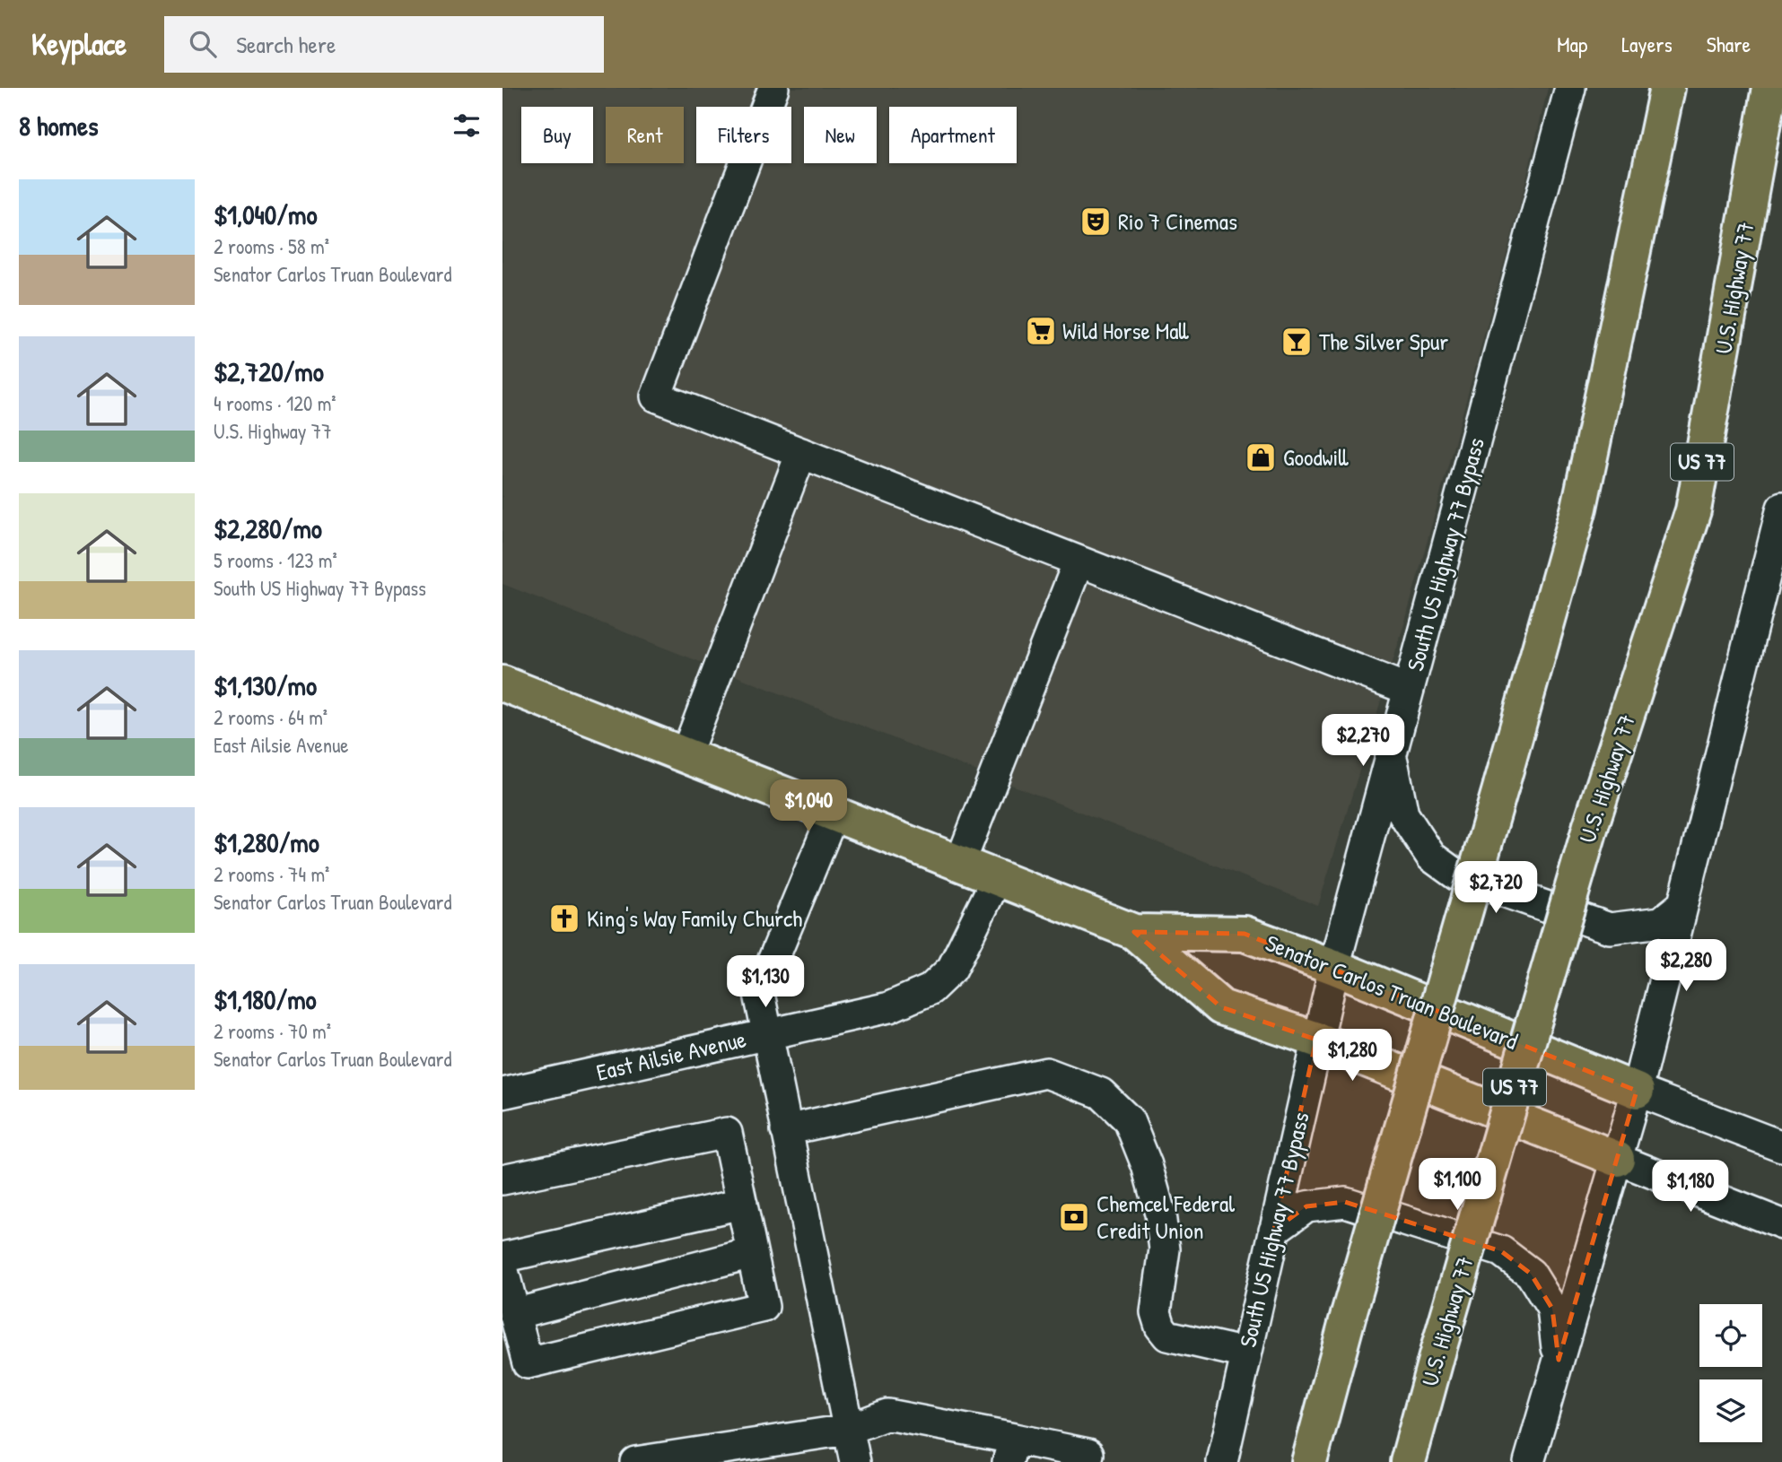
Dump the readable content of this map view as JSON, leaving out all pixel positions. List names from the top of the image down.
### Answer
{
  "streets": {
    "main road": ["U.S. Highway 77", "US 77", "Senator Carlos Truan Boulevard"],
    "street": ["South US Highway 77 Bypass", "East Ailsie Avenue"]
  },
  "crossings": [
    ["South US Highway 77 Bypass", "Senator Carlos Truan Boulevard"],
    ["Senator Carlos Truan Boulevard", "East Ailsie Avenue"]
  ],
  "places": {
    "theatre": ["Rio 7 Cinemas"],
    "supermarket": ["Wild Horse Mall"],
    "bar": ["The Silver Spur"],
    "shop": ["Goodwill"],
    "church": ["King's Way Family Church"],
    "bank": ["Chemcel Federal Credit Union"]
  },
  "page": {
    "header": "Keyplace",
    "search": "Search here",
    "nav": ["Map", "Layers", "Share"],
    "heading": "8 homes",
    "chip": [
      "Buy",
      "Rent",
      "Filters",
      "New",
      "Apartment"
    ],
    "list": [
      {
        "name": "$1,040/mo",
        "note": "2 rooms · 58 m² · Senator Carlos Truan Boulevard"
      },
      {
        "name": "$2,720/mo",
        "note": "4 rooms · 120 m² · U.S. Highway 77"
      },
      {
        "name": "$2,280/mo",
        "note": "5 rooms · 123 m² · South US Highway 77 Bypass"
      },
      {
        "name": "$1,130/mo",
        "note": "2 rooms · 64 m² · East Ailsie Avenue"
      },
      {
        "name": "$1,280/mo",
        "note": "2 rooms · 74 m² · Senator Carlos Truan Boulevard"
      },
      {
        "name": "$1,180/mo",
        "note": "2 rooms · 70 m² · Senator Carlos Truan Boulevard"
      }
    ],
    "price": [
      "$2,270",
      "$1,040",
      "$2,720",
      "$2,280",
      "$1,130",
      "$1,280",
      "$1,100",
      "$1,180"
    ]
  }
}
